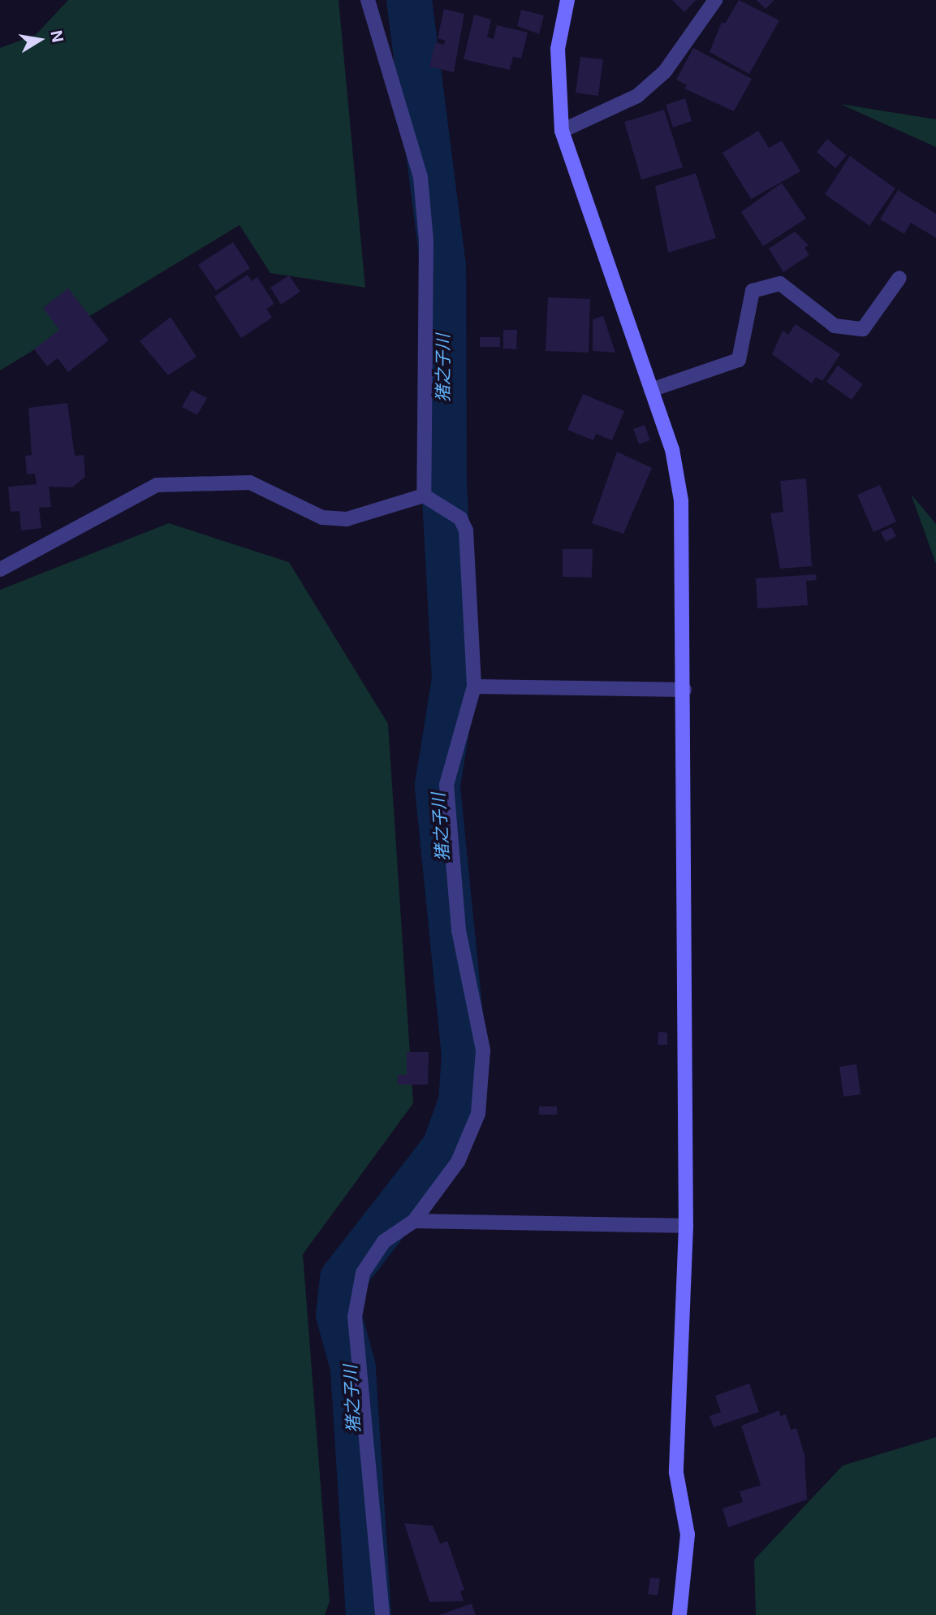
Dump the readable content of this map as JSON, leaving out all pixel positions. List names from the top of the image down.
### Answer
{
  "water": ["猪之子川"],
  "north": "right"
}
